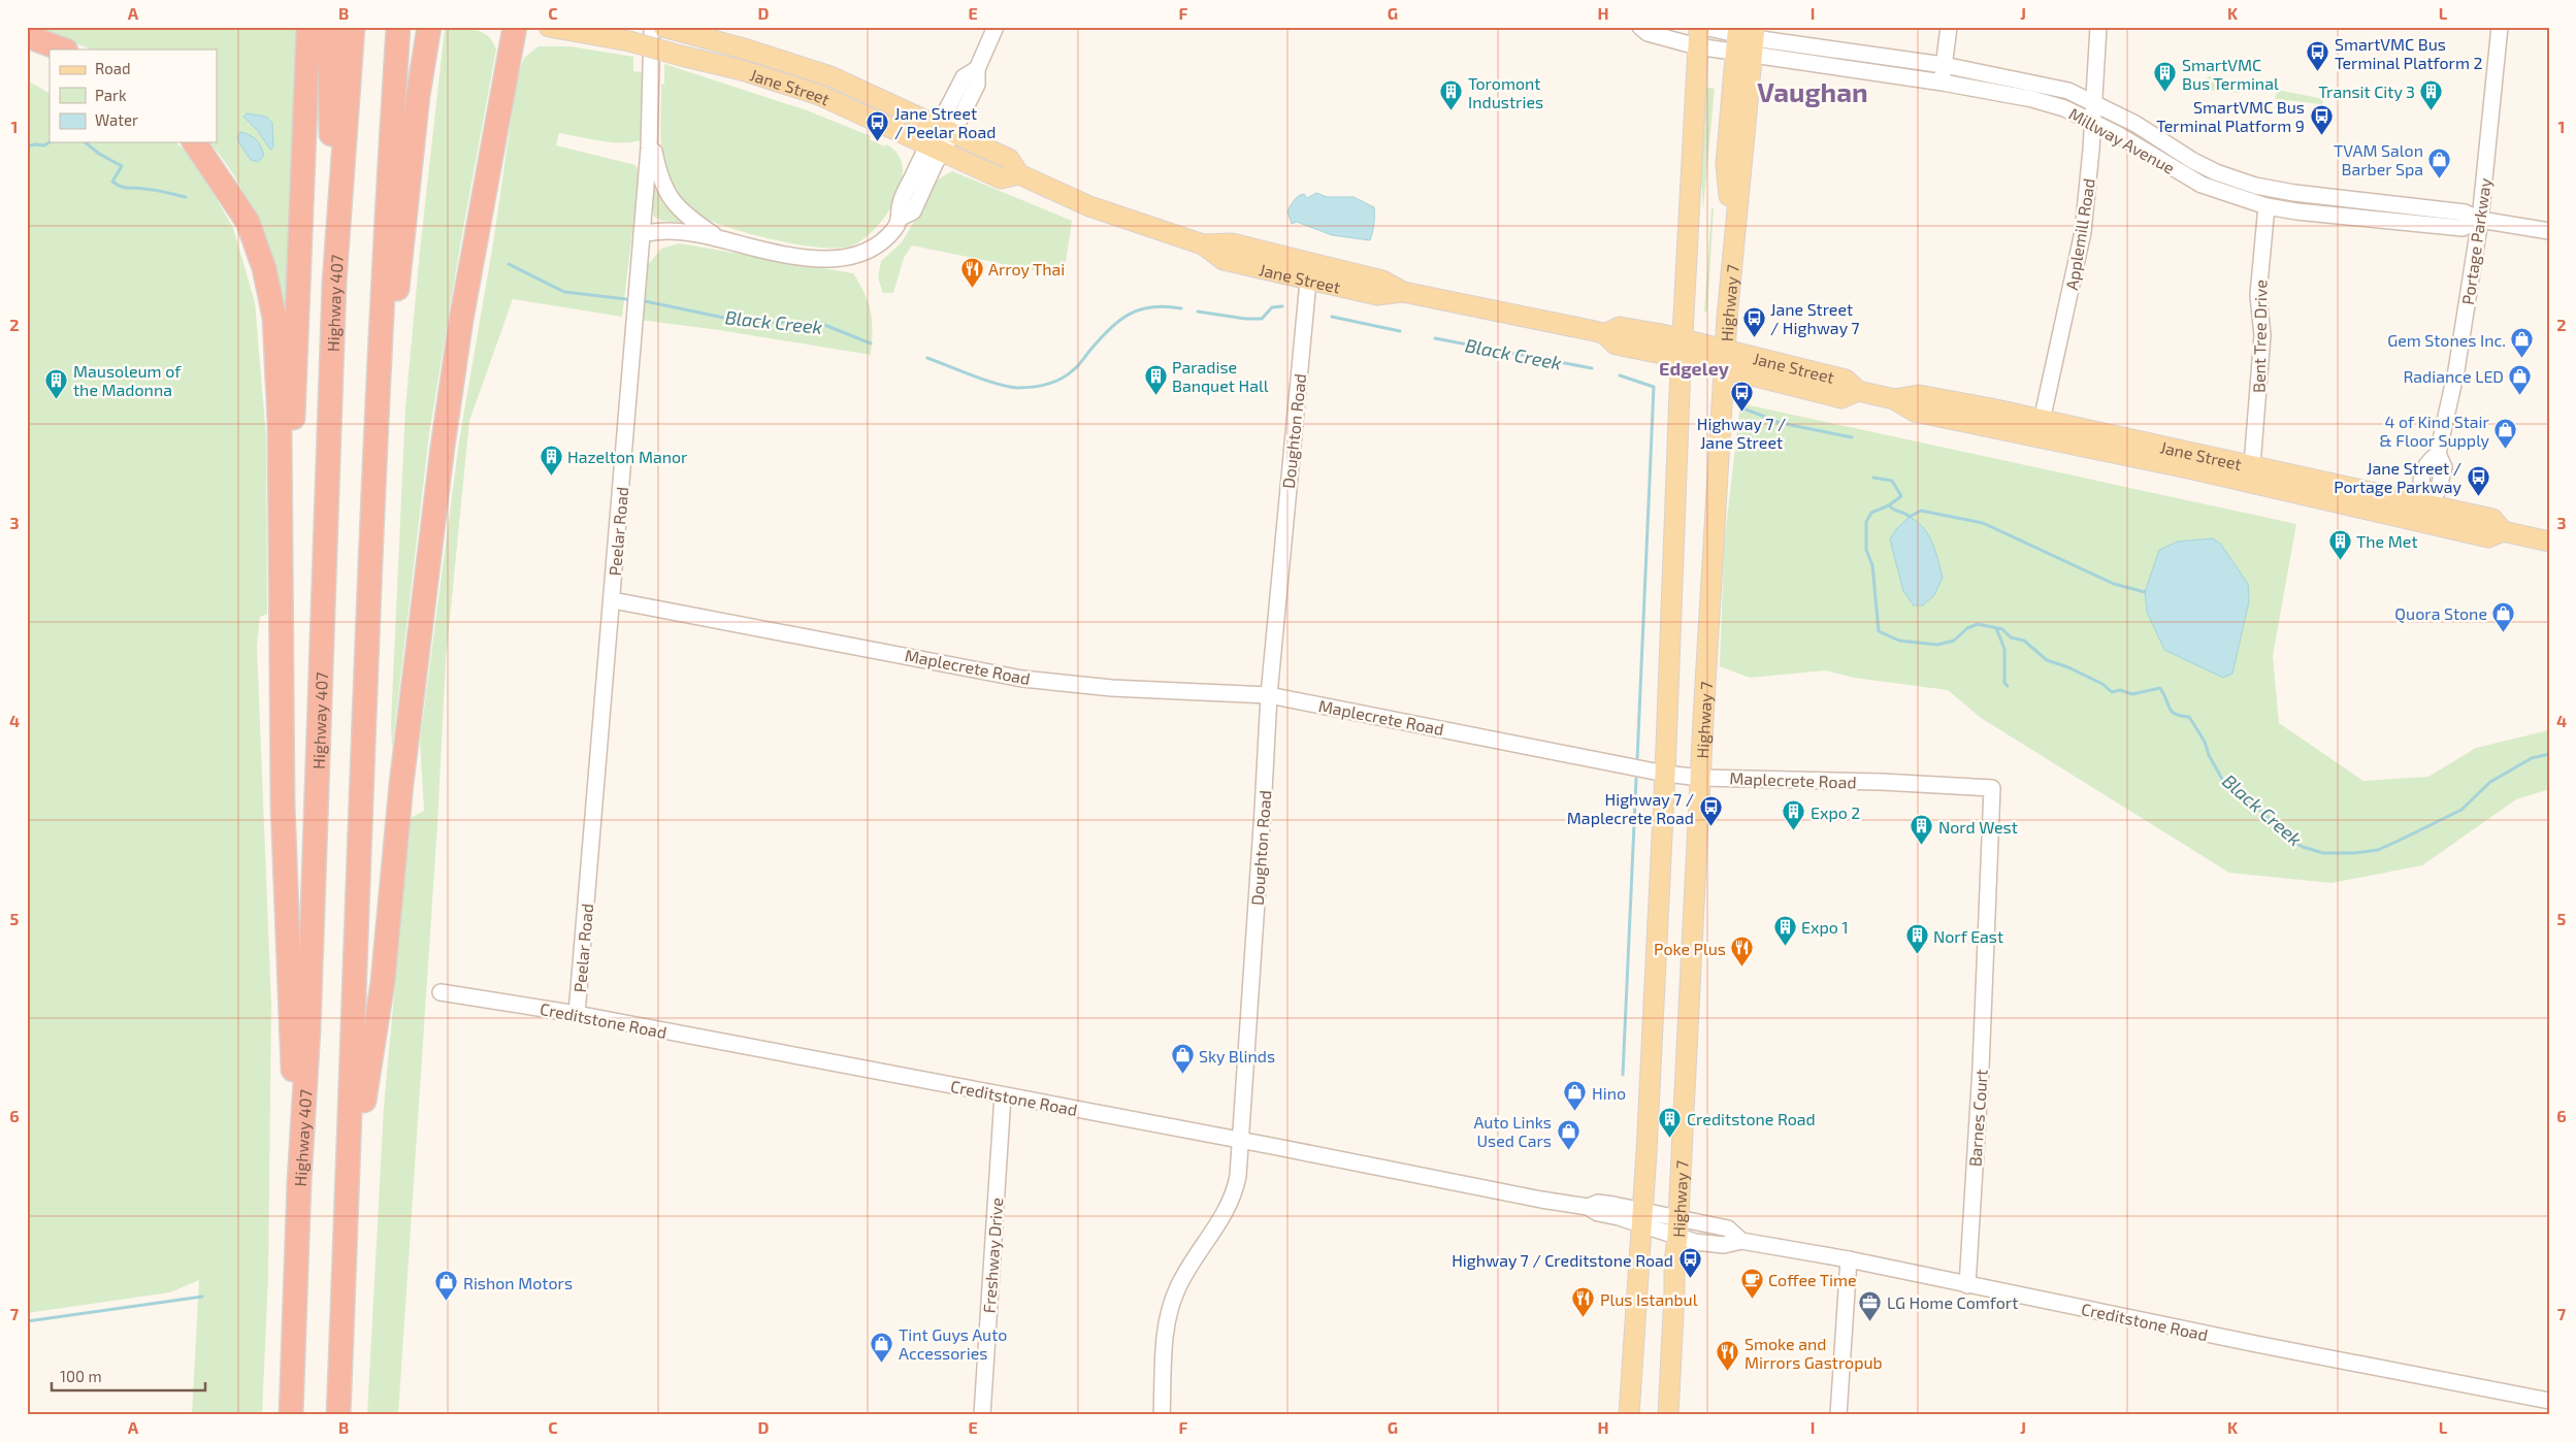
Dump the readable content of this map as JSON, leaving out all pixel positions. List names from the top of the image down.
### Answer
{
  "streets": {
    "highway": ["Highway 407"],
    "main road": ["Jane Street", "Highway 7"],
    "street": [
      "Millway Avenue",
      "Applemill Road",
      "Portage Parkway",
      "Bent Tree Drive",
      "Doughton Road",
      "Peelar Road",
      "Maplecrete Road",
      "Creditstone Road",
      "Barnes Court",
      "Freshway Drive"
    ]
  },
  "crossings": [
    ["Jane Street", "Applemill Road"],
    ["Jane Street", "Portage Parkway"],
    ["Jane Street", "Highway 7"],
    ["Jane Street", "Bent Tree Drive"],
    ["Jane Street", "Doughton Road"],
    ["Millway Avenue", "Applemill Road"],
    ["Millway Avenue", "Portage Parkway"],
    ["Millway Avenue", "Highway 7"],
    ["Millway Avenue", "Bent Tree Drive"],
    ["Highway 7", "Maplecrete Road"],
    ["Highway 7", "Creditstone Road"],
    ["Doughton Road", "Maplecrete Road"],
    ["Doughton Road", "Creditstone Road"],
    ["Peelar Road", "Maplecrete Road"],
    ["Peelar Road", "Creditstone Road"],
    ["Maplecrete Road", "Barnes Court"],
    ["Creditstone Road", "Barnes Court"],
    ["Creditstone Road", "Freshway Drive"]
  ],
  "districts": ["Vaughan", "Edgeley"],
  "water": ["Black Creek"],
  "places": {
    "bus stop": [
      "SmartVMC Bus Terminal Platform 2",
      "SmartVMC Bus Terminal Platform 9",
      "Jane Street / Peelar Road",
      "Jane Street / Highway 7",
      "Highway 7 / Jane Street",
      "Jane Street / Portage Parkway",
      "Highway 7 / Maplecrete Road",
      "Highway 7 / Creditstone Road"
    ],
    "building": [
      "SmartVMC Bus Terminal",
      "Transit City 3",
      "Toromont Industries",
      "Paradise Banquet Hall",
      "Mausoleum of the Madonna",
      "Hazelton Manor",
      "The Met",
      "Expo 2",
      "Nord West",
      "Expo 1",
      "Norf East",
      "Creditstone Road"
    ],
    "shop": [
      "TVAM Salon Barber Spa",
      "Gem Stones Inc.",
      "Radiance LED",
      "4 of Kind Stair & Floor Supply",
      "Quora Stone",
      "Sky Blinds",
      "Hino",
      "Auto Links Used Cars",
      "Rishon Motors",
      "Tint Guys Auto Accessories"
    ],
    "restaurant": [
      "Arroy Thai",
      "Poke Plus",
      "Plus Istanbul",
      "Smoke and Mirrors Gastropub"
    ],
    "cafe": ["Coffee Time"],
    "office": ["LG Home Comfort"]
  },
  "legend": ["Road", "Park", "Water"],
  "scale_bar": "100 m",
  "grid": {
    "columns": [
      "A",
      "B",
      "C",
      "D",
      "E",
      "F",
      "G",
      "H",
      "I",
      "J",
      "K",
      "L"
    ],
    "rows": [
      "1",
      "2",
      "3",
      "4",
      "5",
      "6",
      "7"
    ]
  }
}
